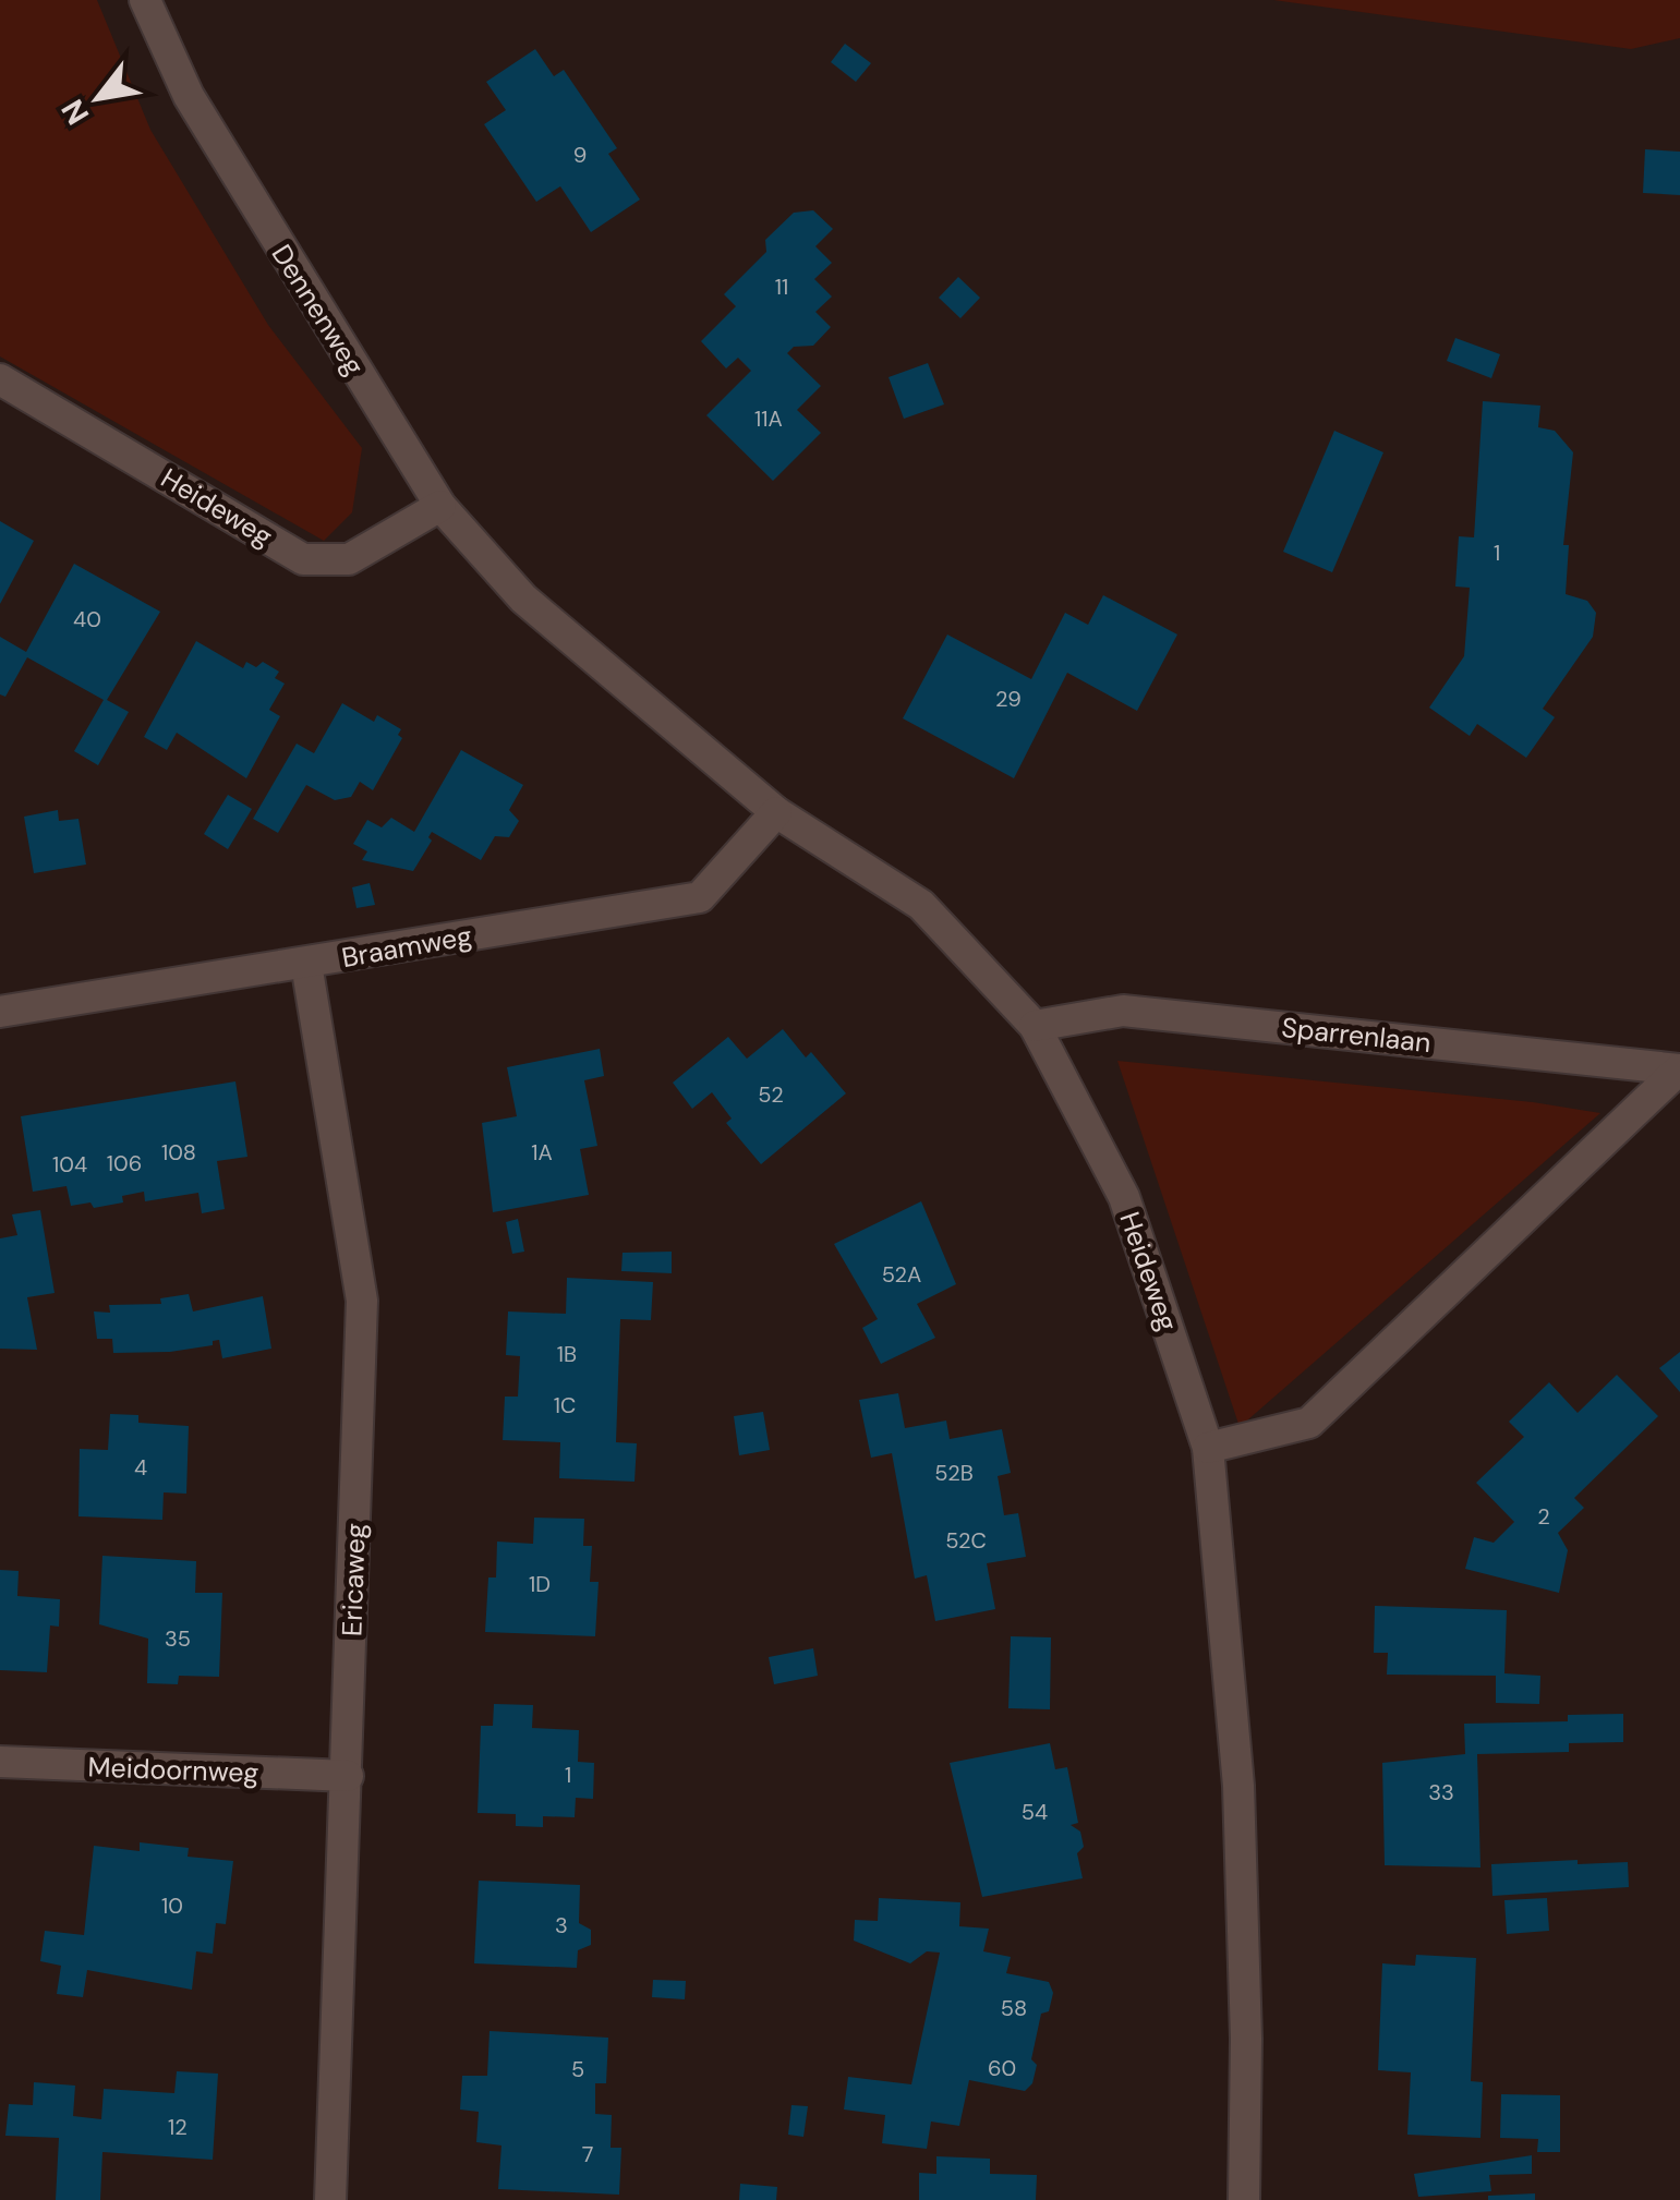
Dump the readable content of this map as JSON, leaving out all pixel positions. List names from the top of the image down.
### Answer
{
  "streets": {
    "street": [
      "Dennenweg",
      "Heideweg",
      "Braamweg",
      "Sparrenlaan",
      "Ericaweg",
      "Meidoornweg"
    ]
  },
  "crossings": [
    ["Dennenweg", "Heideweg"],
    ["Heideweg", "Braamweg"],
    ["Heideweg", "Sparrenlaan"],
    ["Braamweg", "Ericaweg"],
    ["Ericaweg", "Meidoornweg"]
  ],
  "house_numbers": [
    "9",
    "11",
    "11A",
    "1",
    "40",
    "29",
    "52",
    "108",
    "1A",
    "106",
    "104",
    "52A",
    "1B",
    "1C",
    "4",
    "52B",
    "2",
    "52C",
    "1D",
    "35",
    "1",
    "33",
    "54",
    "10",
    "3",
    "58",
    "60",
    "5",
    "12",
    "7"
  ],
  "north": "bottom left"
}
